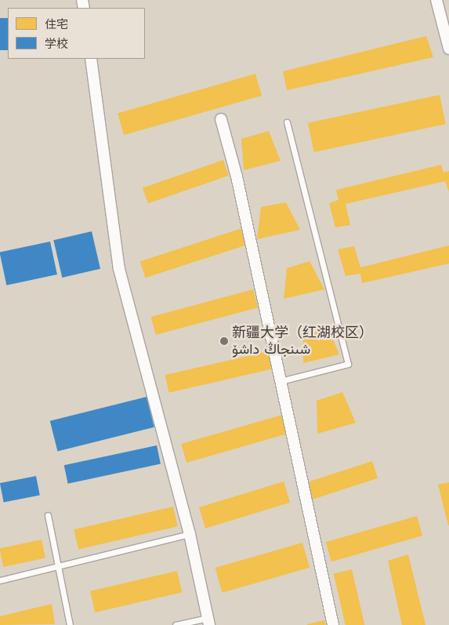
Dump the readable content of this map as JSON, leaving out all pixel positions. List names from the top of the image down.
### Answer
{
  "places": ["新疆大学（红湖校区） شىنجاڭ داشۆ"],
  "legend": ["住宅", "学校"]
}
